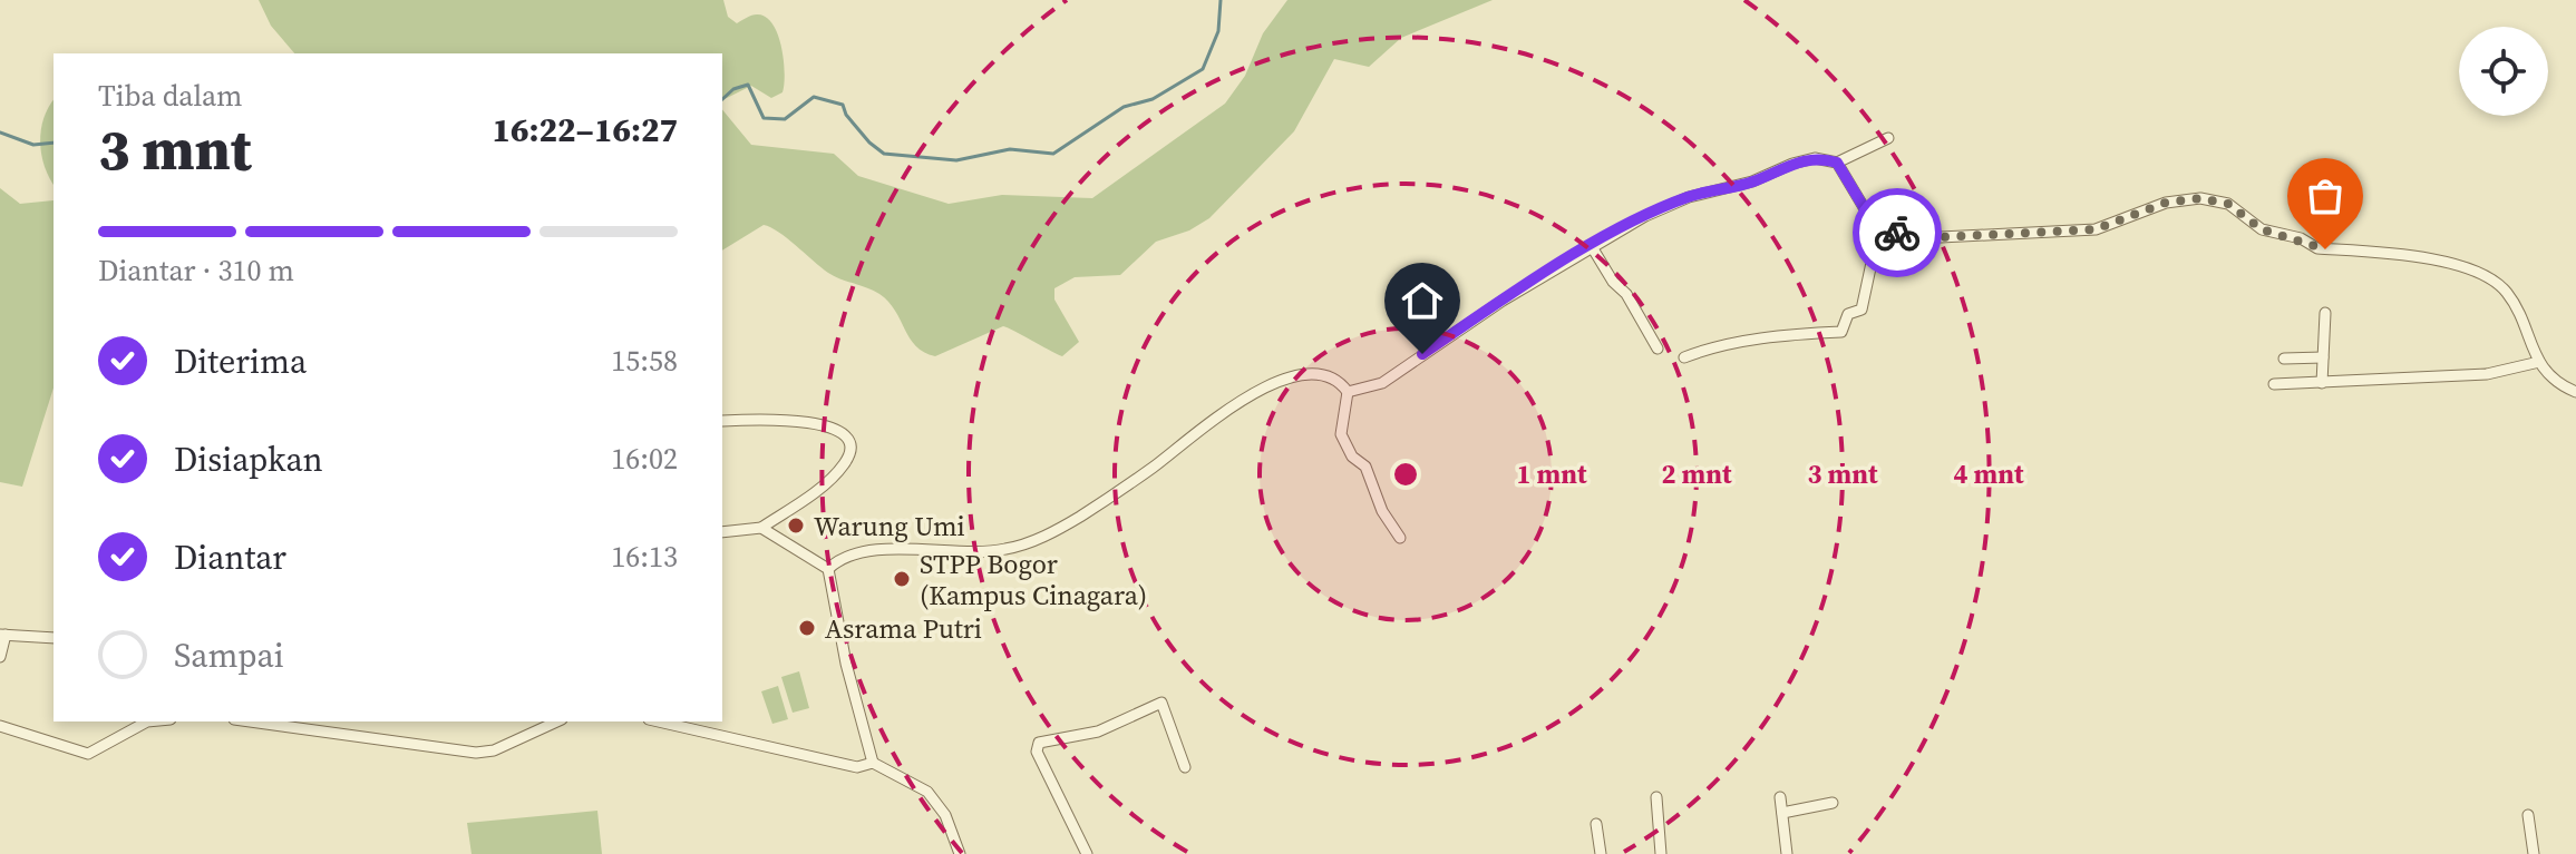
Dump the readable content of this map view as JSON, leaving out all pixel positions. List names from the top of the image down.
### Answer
{
  "places": ["Warung Umi", "STPP Bogor (Kampus Cinagara)", "Asrama Putri"],
  "page": {
    "heading": ["3 mnt", "Tiba dalam", "16:22–16:27"],
    "bar": "Diantar · 310 m",
    "list": [
      ["Diterima", "15:58"],
      ["Disiapkan", "16:02"],
      ["Diantar", "16:13"],
      "Sampai"
    ]
  },
  "rings": [
    "1 mnt",
    "2 mnt",
    "3 mnt",
    "4 mnt"
  ]
}
